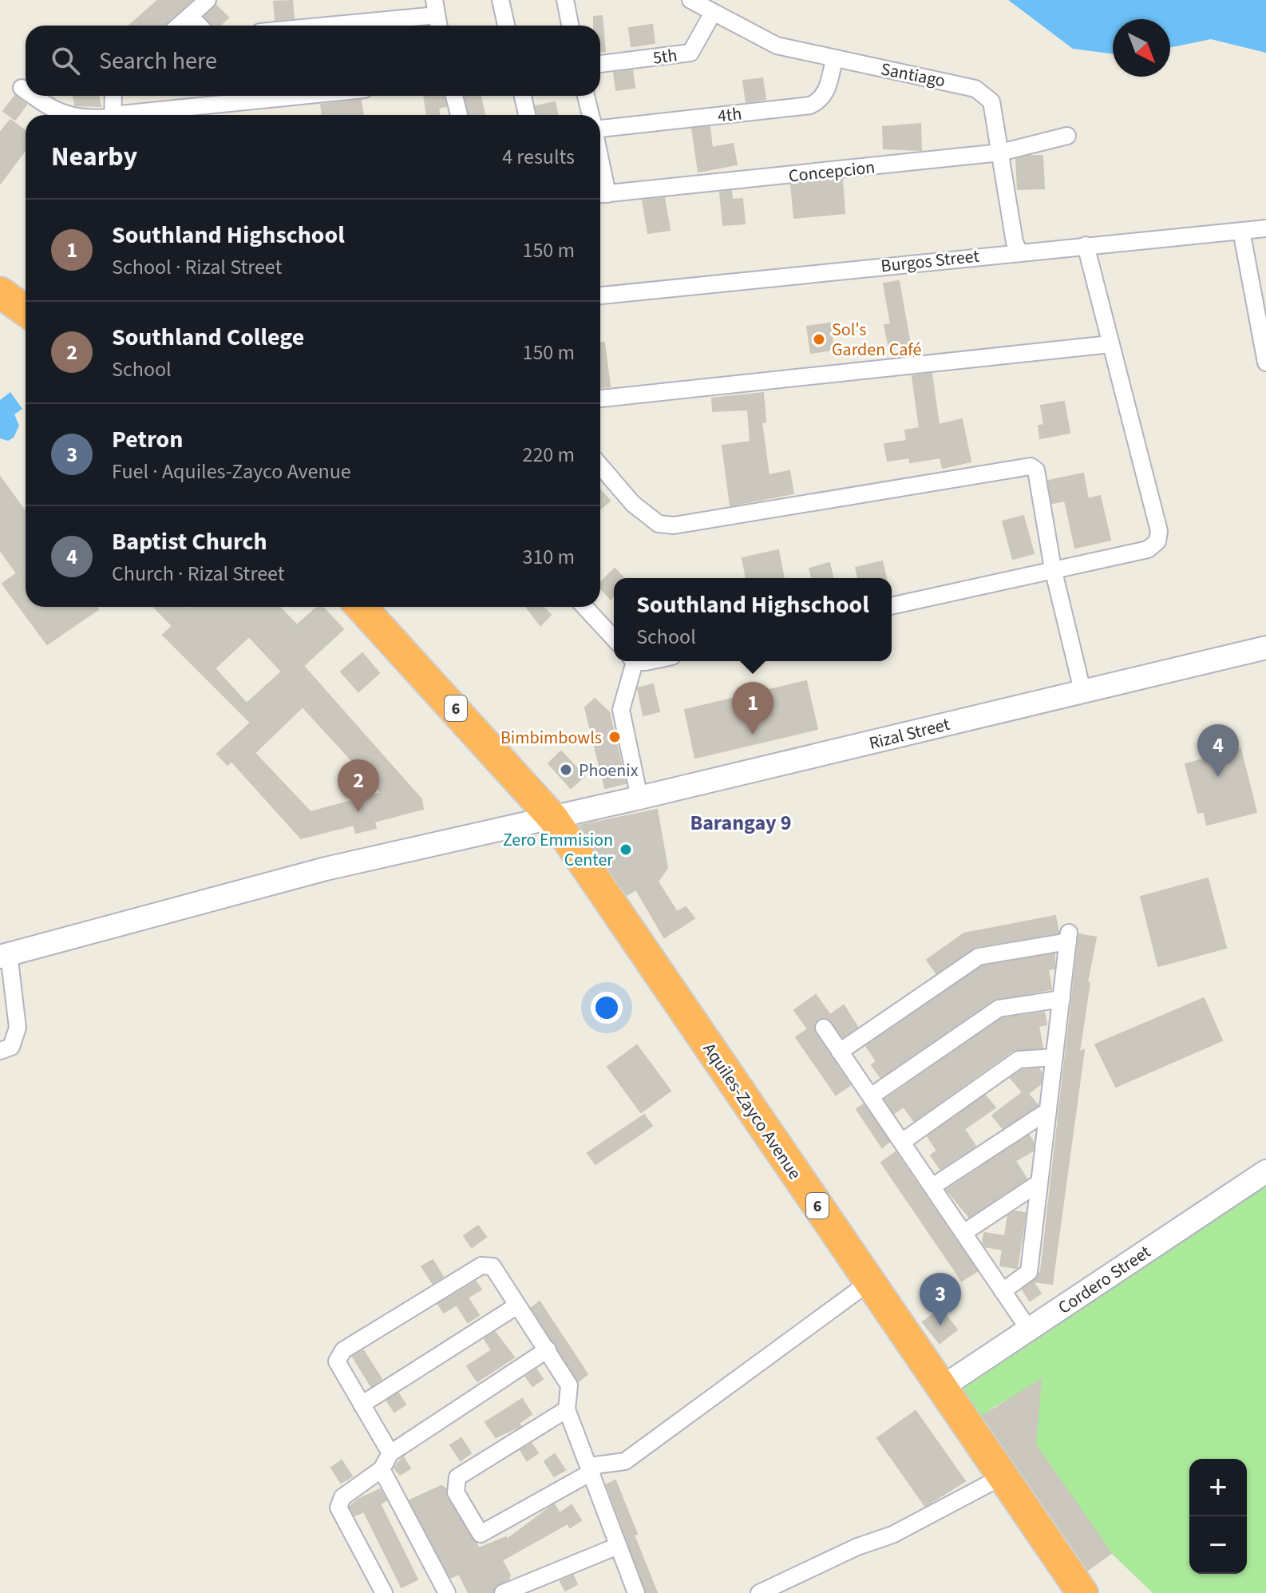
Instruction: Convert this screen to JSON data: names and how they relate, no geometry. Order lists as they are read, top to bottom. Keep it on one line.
{"streets":{"highway":["6","Aquiles-Zayco Avenue"],"street":["5th","Santiago","4th","Concepcion","Burgos Street","Rizal Street","Cordero Street"]},"crossings":[["5th","Santiago"],["Santiago","4th"],["Santiago","Concepcion"],["Santiago","Burgos Street"],["6","Rizal Street"],["6","Aquiles-Zayco Avenue"],["Rizal Street","Aquiles-Zayco Avenue"],["Aquiles-Zayco Avenue","Cordero Street"]],"districts":["Barangay 9"],"places":["Sol's Garden Café","Bimbimbowls","Phoenix","Zero Emmision Center"],"north":"bottom right","page":{"search":"Search here","heading":["Nearby","4 results"],"list":[{"mark":"1","name":"Southland Highschool","note":"School · Rizal Street","value":"150 m"},{"mark":"2","name":"Southland College","note":"School","value":"150 m"},{"mark":"3","name":"Petron","note":"Fuel · Aquiles-Zayco Avenue","value":"220 m"},{"mark":"4","name":"Baptist Church","note":"Church · Rizal Street","value":"310 m"}],"popup":["Southland Highschool","School"],"pins":["1","4","2","3"],"map_buttons":["+","−"]}}
